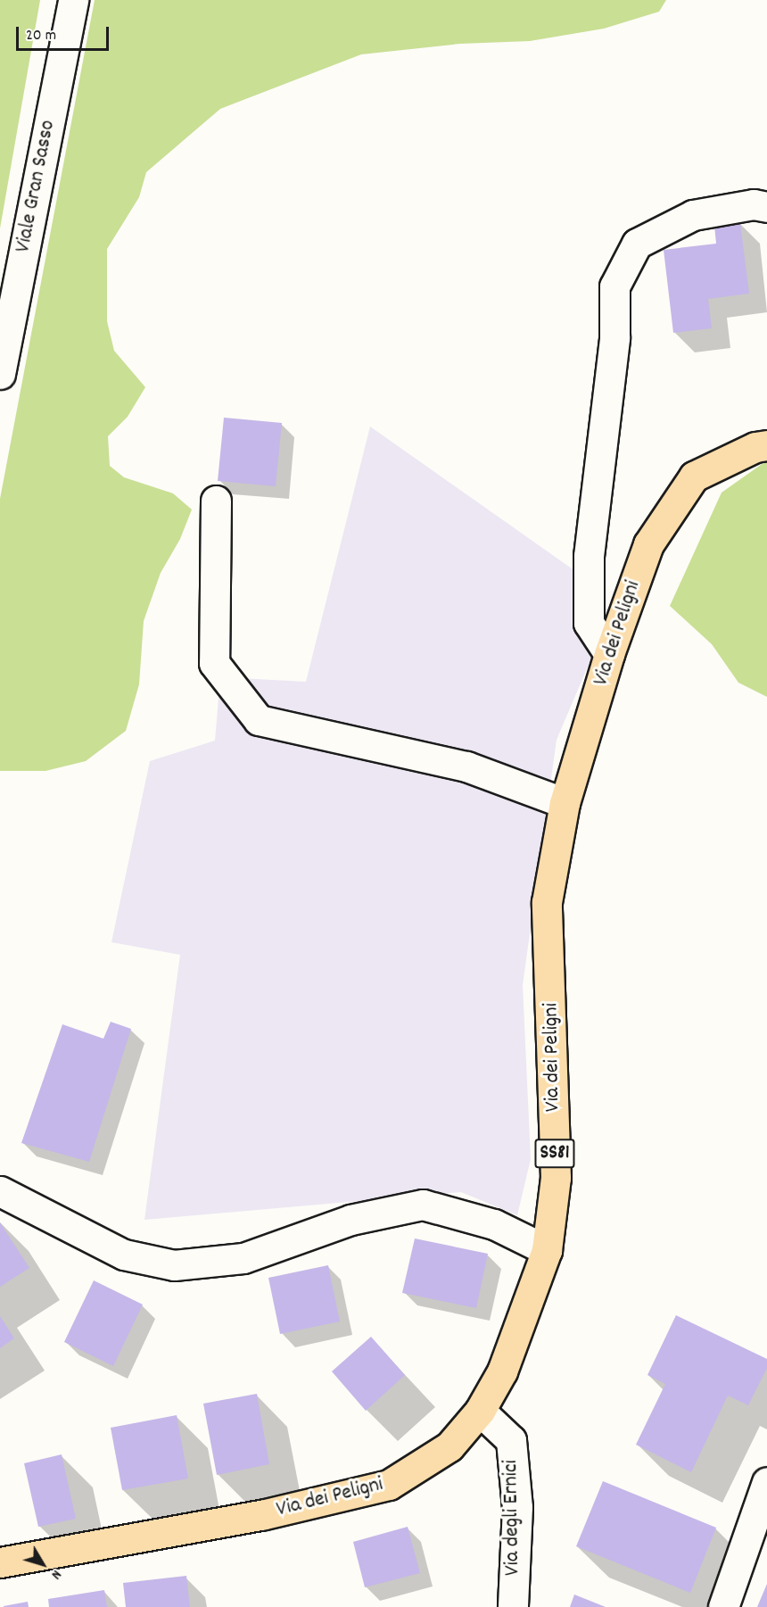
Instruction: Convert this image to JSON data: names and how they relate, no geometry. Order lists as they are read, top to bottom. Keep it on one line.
{"streets":{"main road":["Via dei Peligni","SS81"],"street":["Viale Gran Sasso","Via degli Ernici"]},"crossings":[["Via dei Peligni","Via degli Ernici"]],"scale_bar":"20 m","north":"bottom right"}
